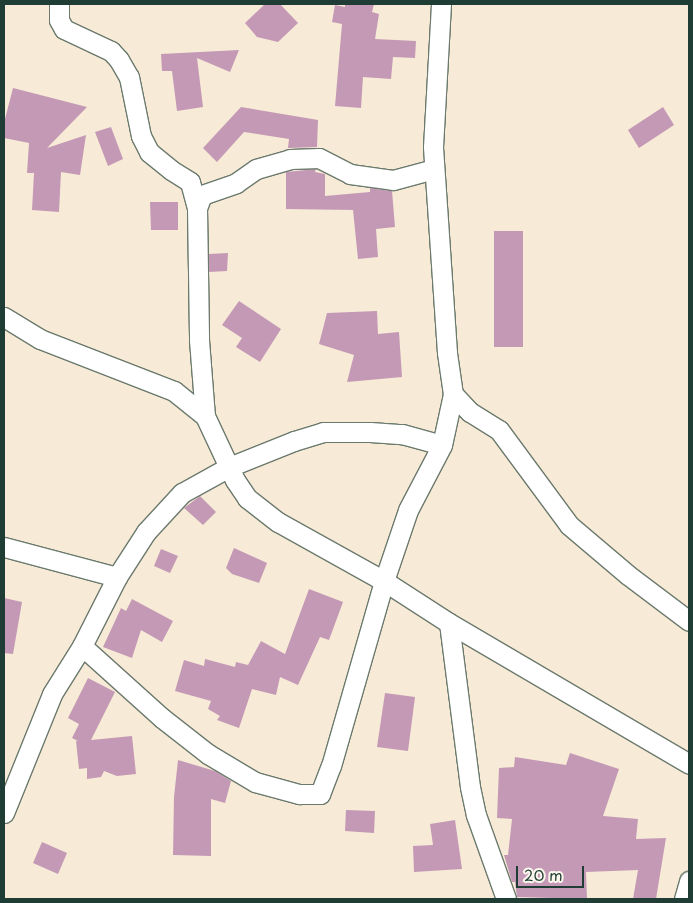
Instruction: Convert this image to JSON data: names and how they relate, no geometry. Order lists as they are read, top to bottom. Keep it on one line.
{"scale_bar":"20 m"}
